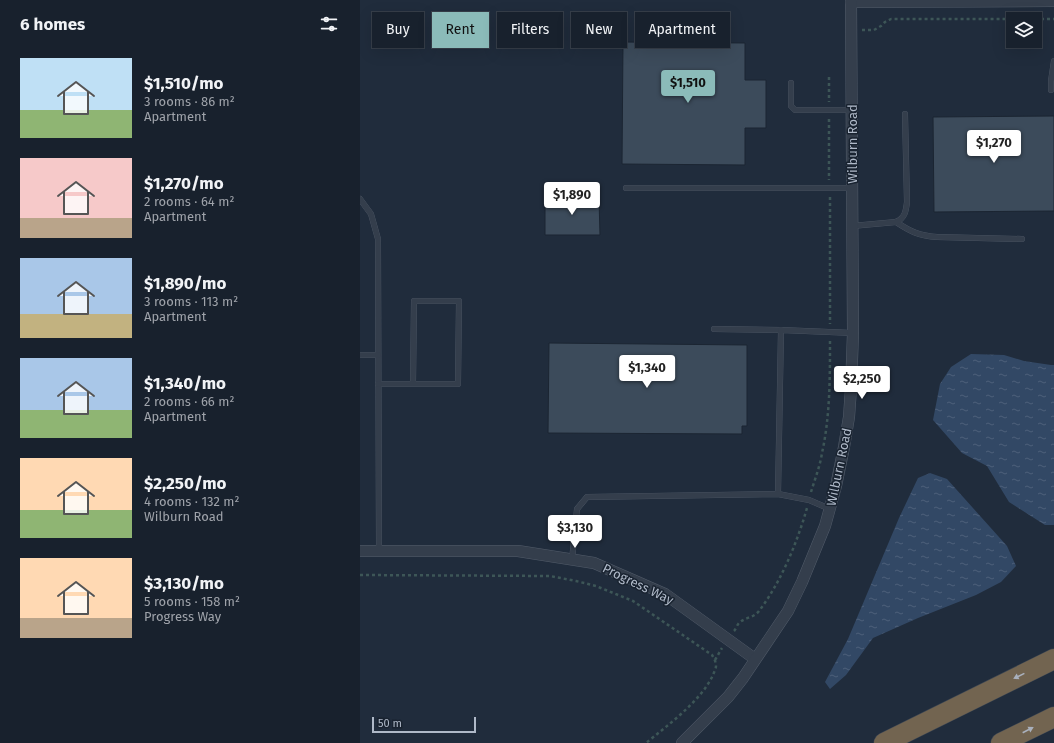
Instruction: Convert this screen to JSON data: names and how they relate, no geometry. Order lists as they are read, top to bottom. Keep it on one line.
{"streets":{"street":["Wilburn Road","Progress Way"]},"crossings":[["Wilburn Road","Progress Way"]],"scale_bar":"50 m","page":{"heading":"6 homes","chip":["Buy","Rent","Filters","New","Apartment"],"list":[{"name":"$1,510/mo","note":"3 rooms · 86 m² · Apartment"},{"name":"$1,270/mo","note":"2 rooms · 64 m² · Apartment"},{"name":"$1,890/mo","note":"3 rooms · 113 m² · Apartment"},{"name":"$1,340/mo","note":"2 rooms · 66 m² · Apartment"},{"name":"$2,250/mo","note":"4 rooms · 132 m² · Wilburn Road"},{"name":"$3,130/mo","note":"5 rooms · 158 m² · Progress Way"}],"price":["$1,510","$1,270","$1,890","$1,340","$2,250","$3,130"],"scale":"50 m"}}
